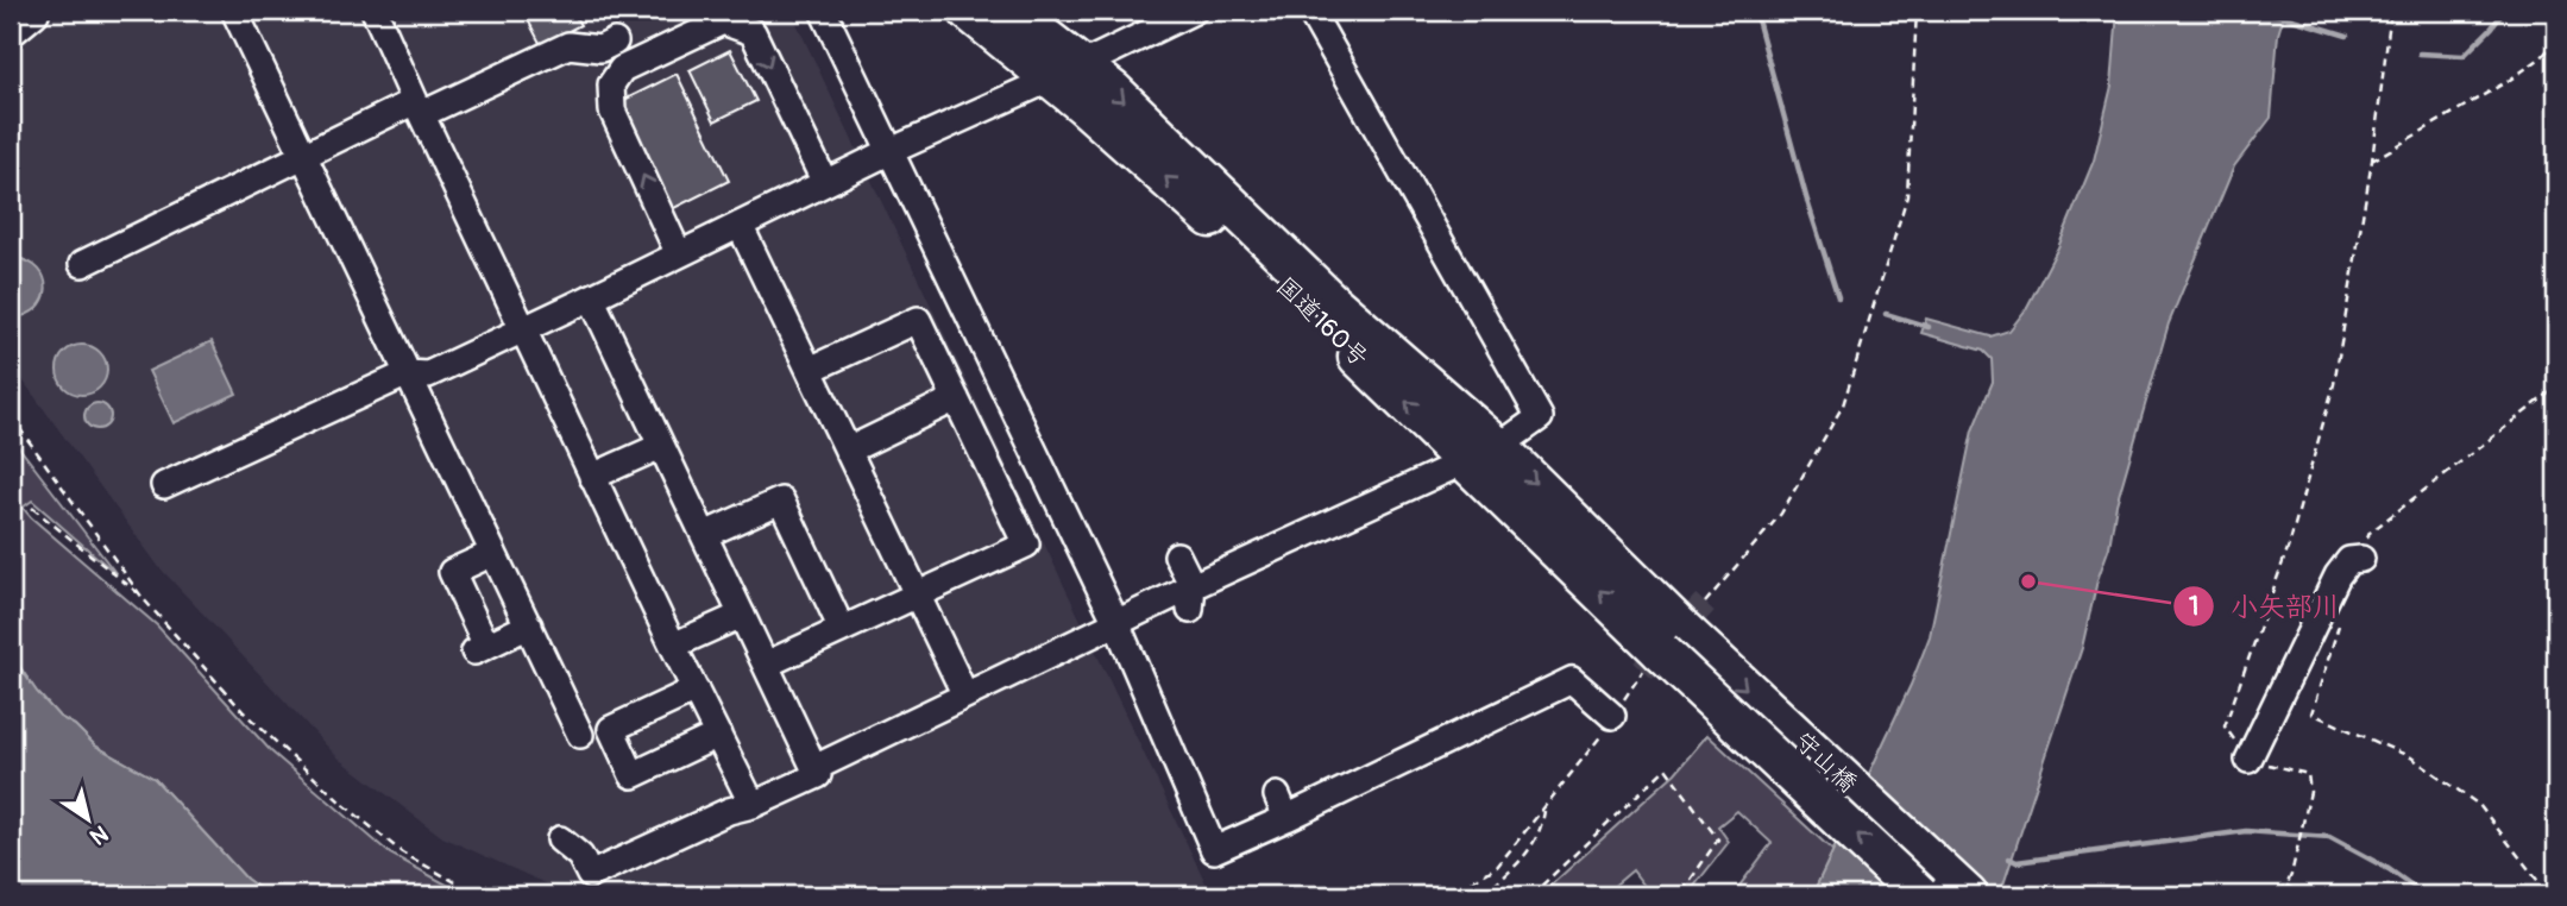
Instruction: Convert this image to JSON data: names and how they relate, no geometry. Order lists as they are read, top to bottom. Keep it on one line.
{"streets":{"highway":["国道160号","守山橋"]},"crossings":[["国道160号","守山橋"]],"places":["小矢部川"],"north":"bottom right"}
